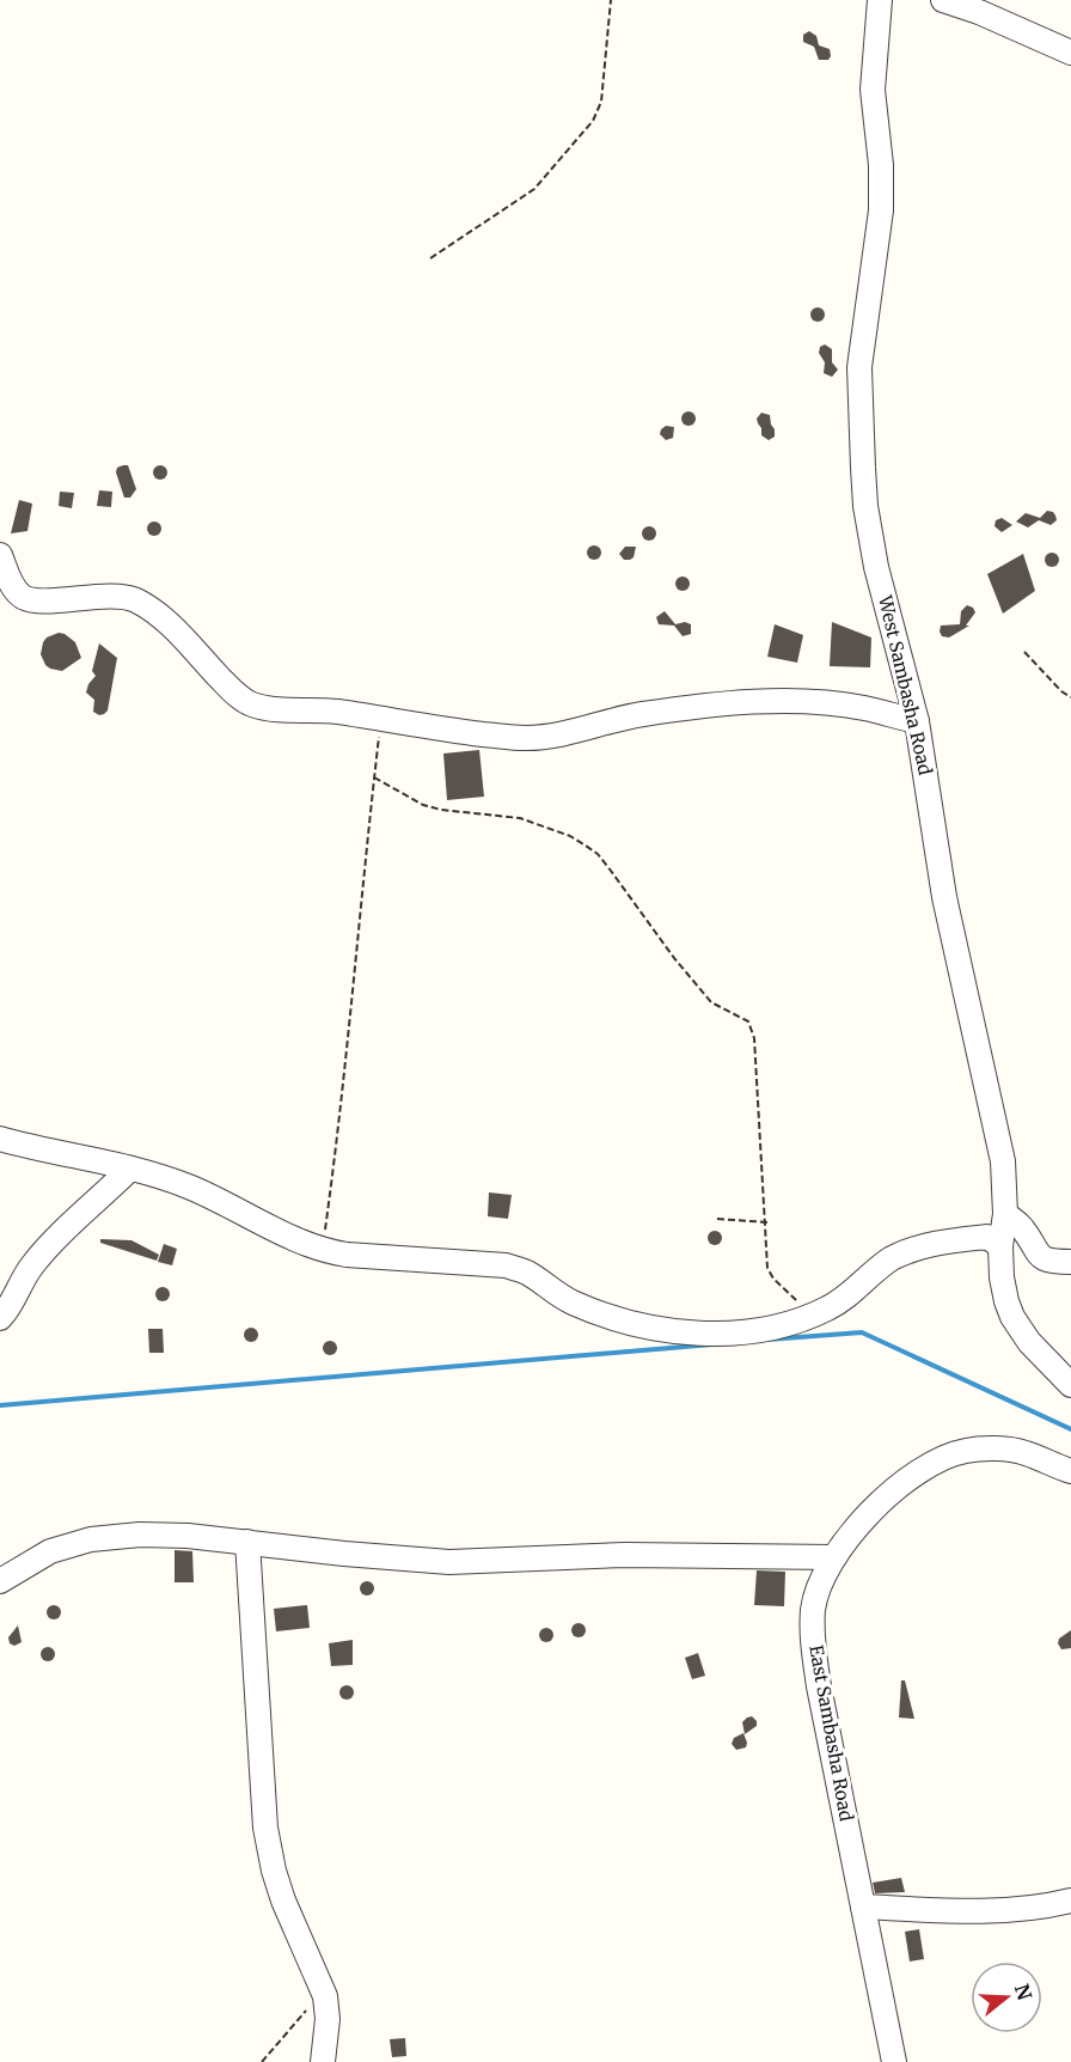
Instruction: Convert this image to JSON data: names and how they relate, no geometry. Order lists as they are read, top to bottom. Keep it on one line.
{"streets":{"street":["West Sambasha Road","East Sambasha Road"]},"north":"right"}
